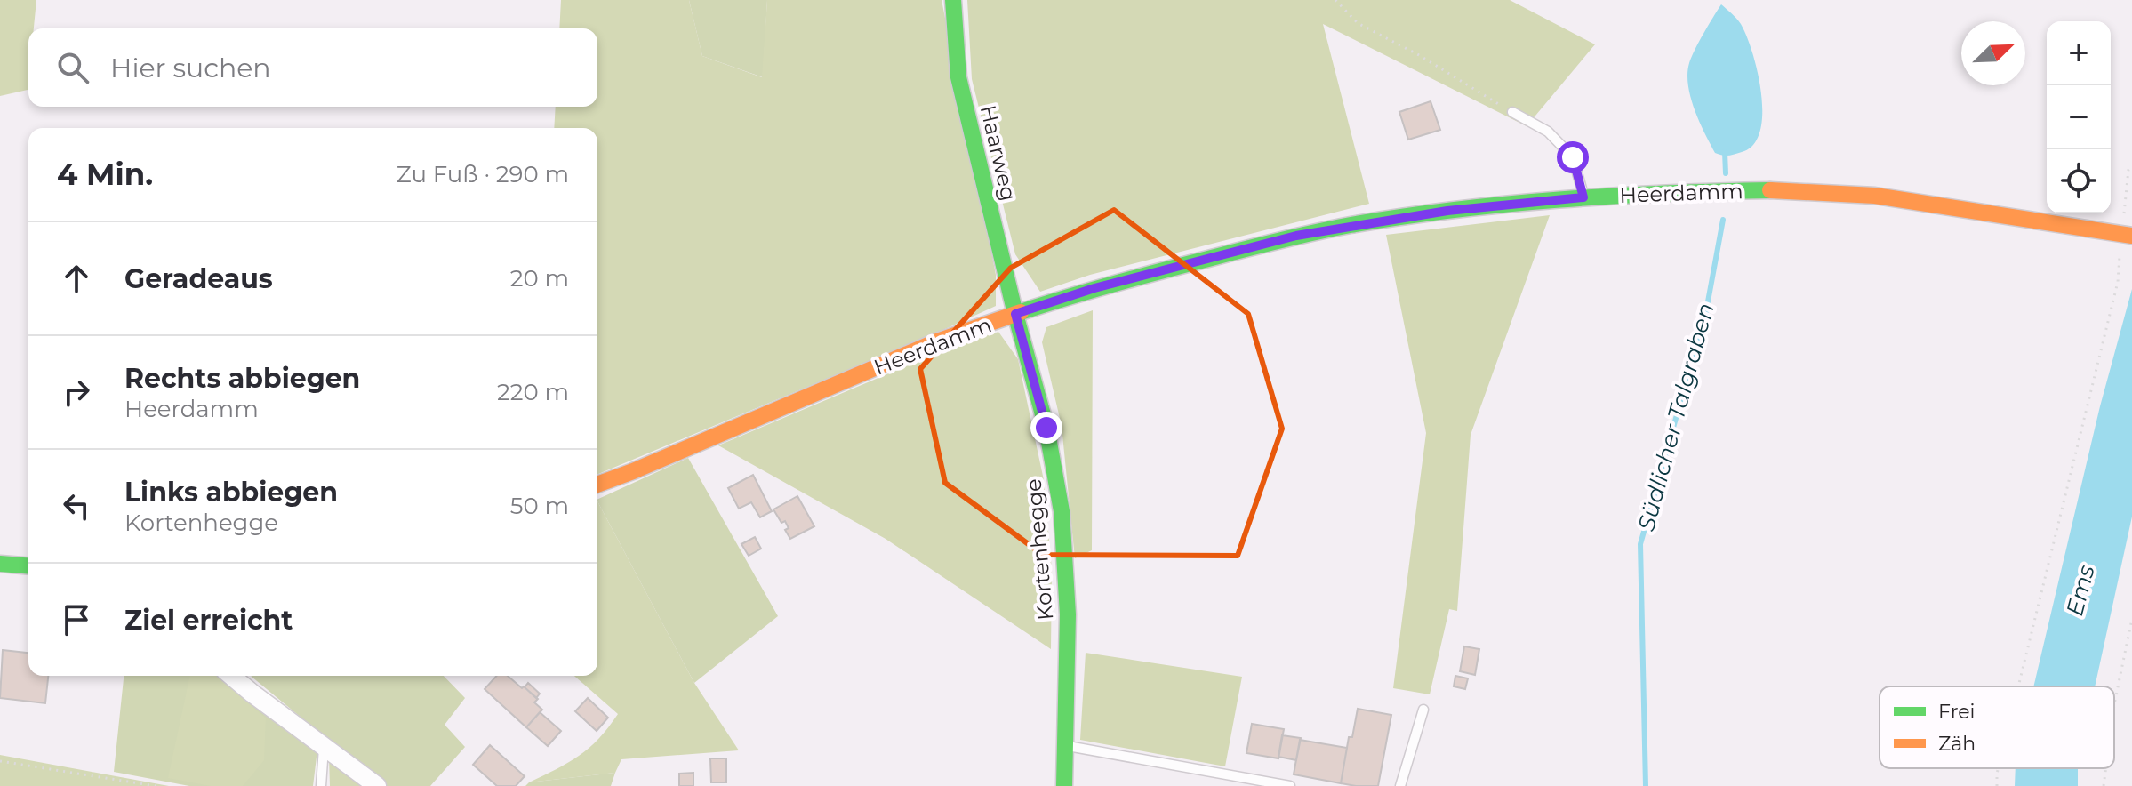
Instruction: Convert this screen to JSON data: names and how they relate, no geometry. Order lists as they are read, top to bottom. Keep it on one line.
{"streets":{"street":["Haarweg","Heerdamm","Kortenhegge"]},"crossings":[["Haarweg","Heerdamm"],["Haarweg","Kortenhegge"],["Heerdamm","Kortenhegge"]],"water":["Südlicher Talgraben","Ems"],"legend":["Frei","Zäh"],"north":"top right","page":{"map_buttons":["+","−"],"search":"Hier suchen","heading":["4 Min.","Zu Fuß · 290 m"],"list":[["Geradeaus","20 m"],["Rechts abbiegen","Heerdamm","220 m"],["Links abbiegen","Kortenhegge","50 m"],"Ziel erreicht"]}}
